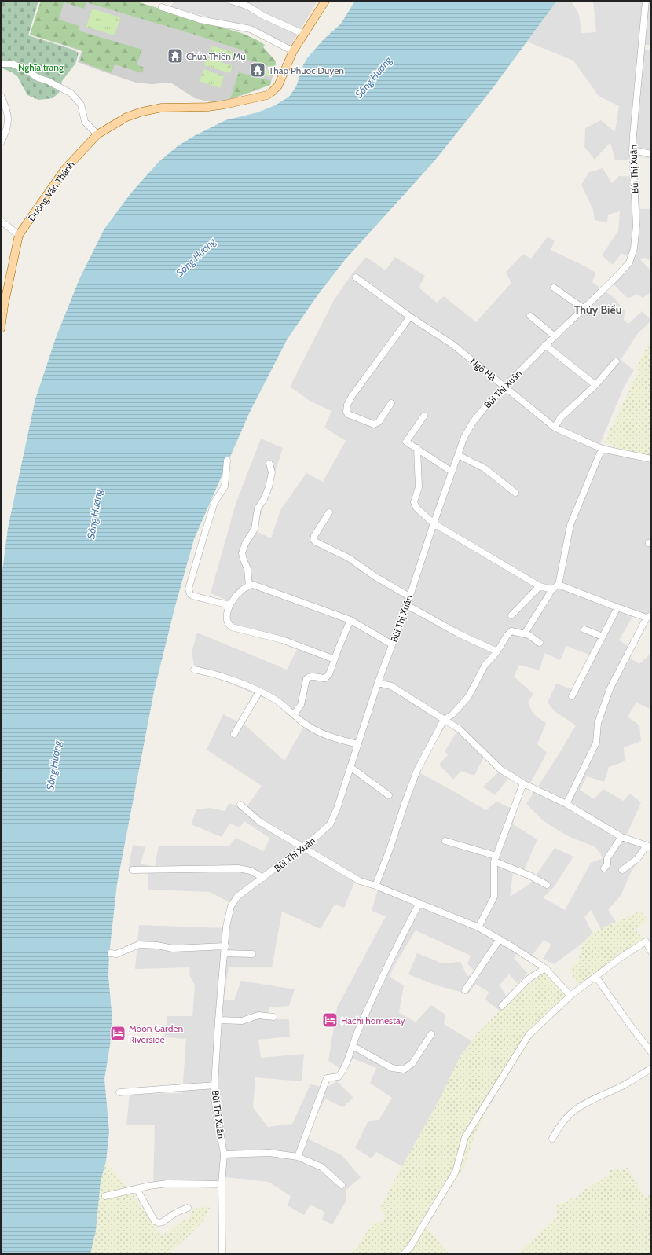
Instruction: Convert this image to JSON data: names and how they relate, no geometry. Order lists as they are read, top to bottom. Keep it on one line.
{"streets":{"main road":["Đường Văn Thánh"],"street":["Bùi Thị Xuân","Ngô Hà"]},"crossings":[["Bùi Thị Xuân","Ngô Hà"]],"districts":["Thủy Biều"],"water":["Sông Hương"],"parks":["Nghĩa trang"],"places":{"temple":["Chùa Thiên Mụ","Thap Phuoc Duyen"],"hotel":["Hachi homestay","Moon Garden Riverside"]}}
